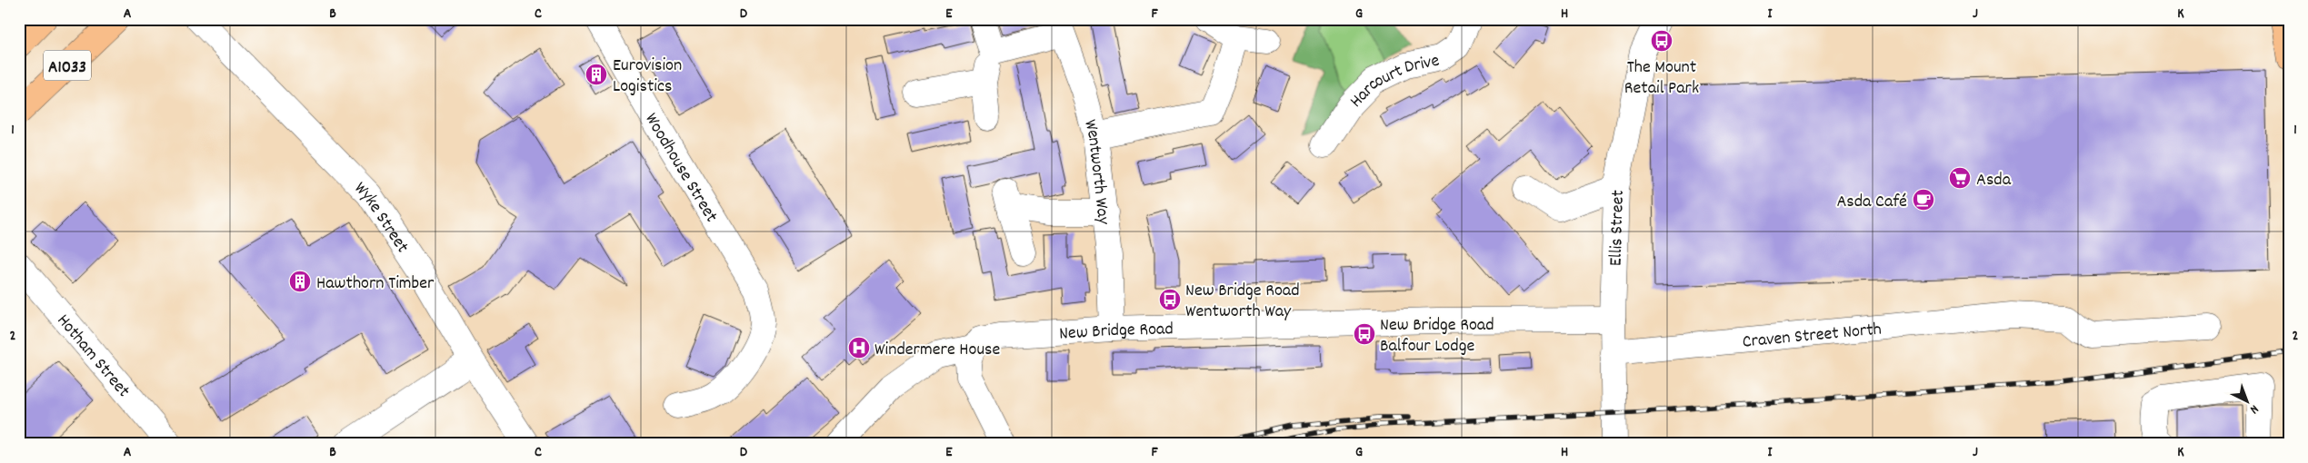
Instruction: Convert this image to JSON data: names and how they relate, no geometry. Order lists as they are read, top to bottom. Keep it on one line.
{"streets":{"highway":["A1033"],"street":["Harcourt Drive","Woodhouse Street","Wentworth Way","Wyke Street","Ellis Street","New Bridge Road","Craven Street North","Hotham Street"]},"crossings":[["Wentworth Way","New Bridge Road"],["Ellis Street","New Bridge Road"],["Ellis Street","Craven Street North"]],"places":{"bus stop":["The Mount Retail Park","New Bridge Road Wentworth Way","New Bridge Road Balfour Lodge"],"building":["Eurovision Logistics","Hawthorn Timber"],"supermarket":["Asda"],"cafe":["Asda Café"],"hospital":["Windermere House"]},"north":"bottom right","grid":{"columns":["A","B","C","D","E","F","G","H","I","J","K"],"rows":["1","2"]}}
